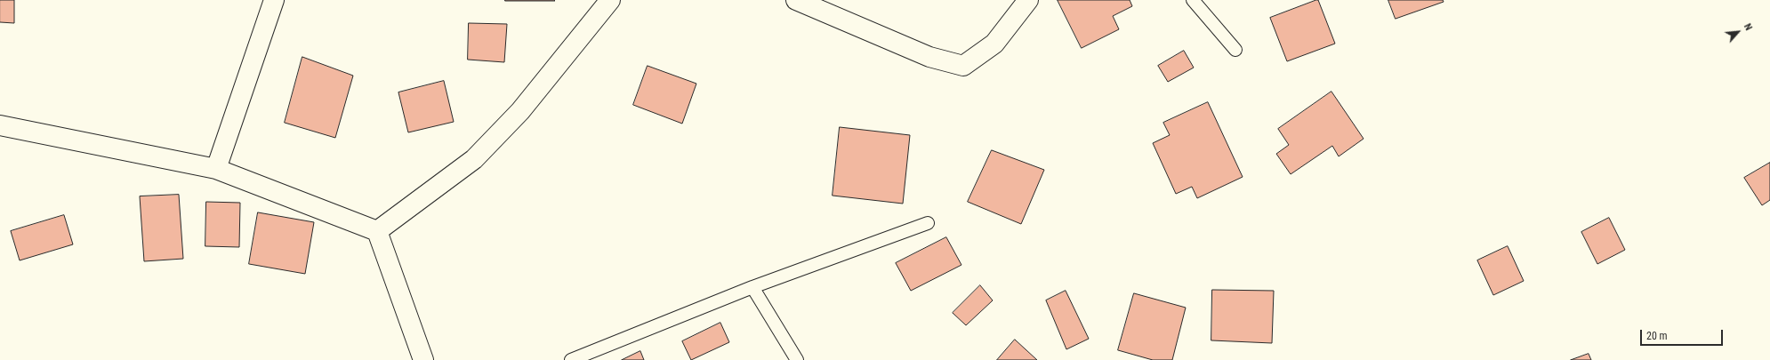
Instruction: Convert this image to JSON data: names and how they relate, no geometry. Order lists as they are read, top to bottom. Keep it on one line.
{"scale_bar":"20 m","north":"top right"}
